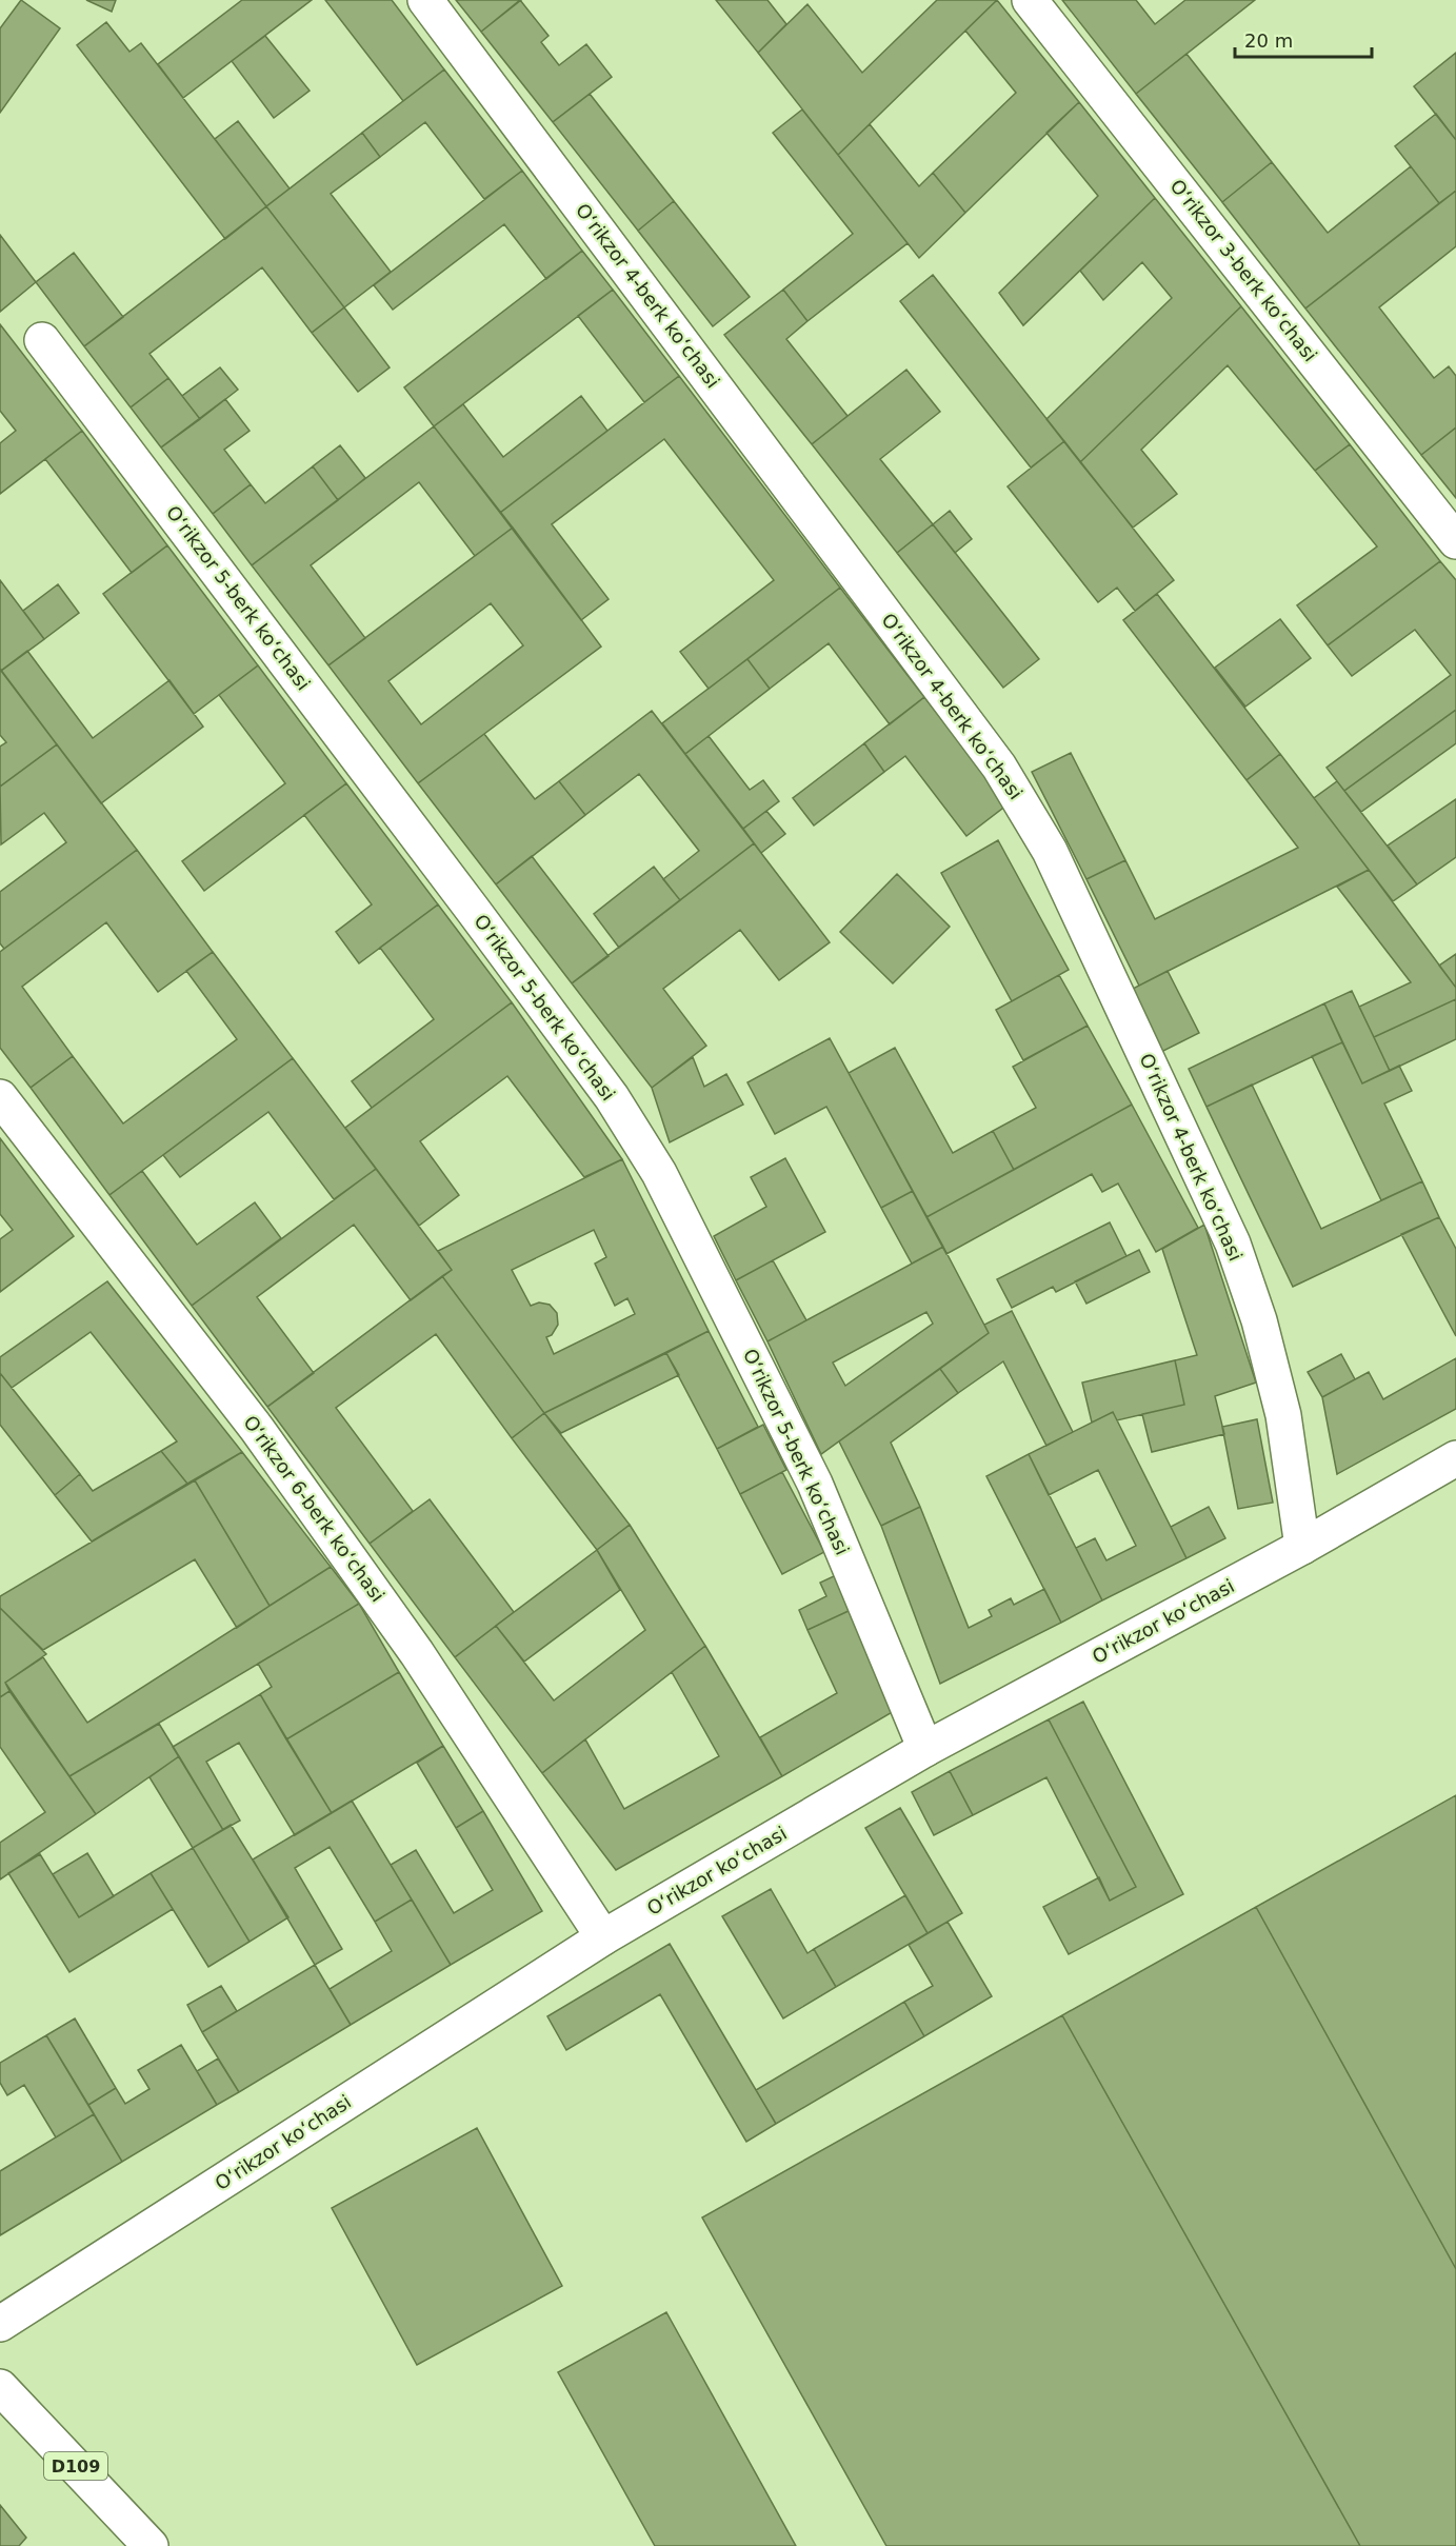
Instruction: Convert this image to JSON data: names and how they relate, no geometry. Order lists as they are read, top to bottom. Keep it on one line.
{"streets":{"street":["Oʻrikzor 3-berk koʻchasi","Oʻrikzor 4-berk koʻchasi","Oʻrikzor 5-berk koʻchasi","Oʻrikzor 6-berk koʻchasi","Oʻrikzor koʻchasi","D109"]},"crossings":[["Oʻrikzor 4-berk koʻchasi","Oʻrikzor koʻchasi"],["Oʻrikzor 5-berk koʻchasi","Oʻrikzor koʻchasi"],["Oʻrikzor 6-berk koʻchasi","Oʻrikzor koʻchasi"]],"scale_bar":"20 m"}
